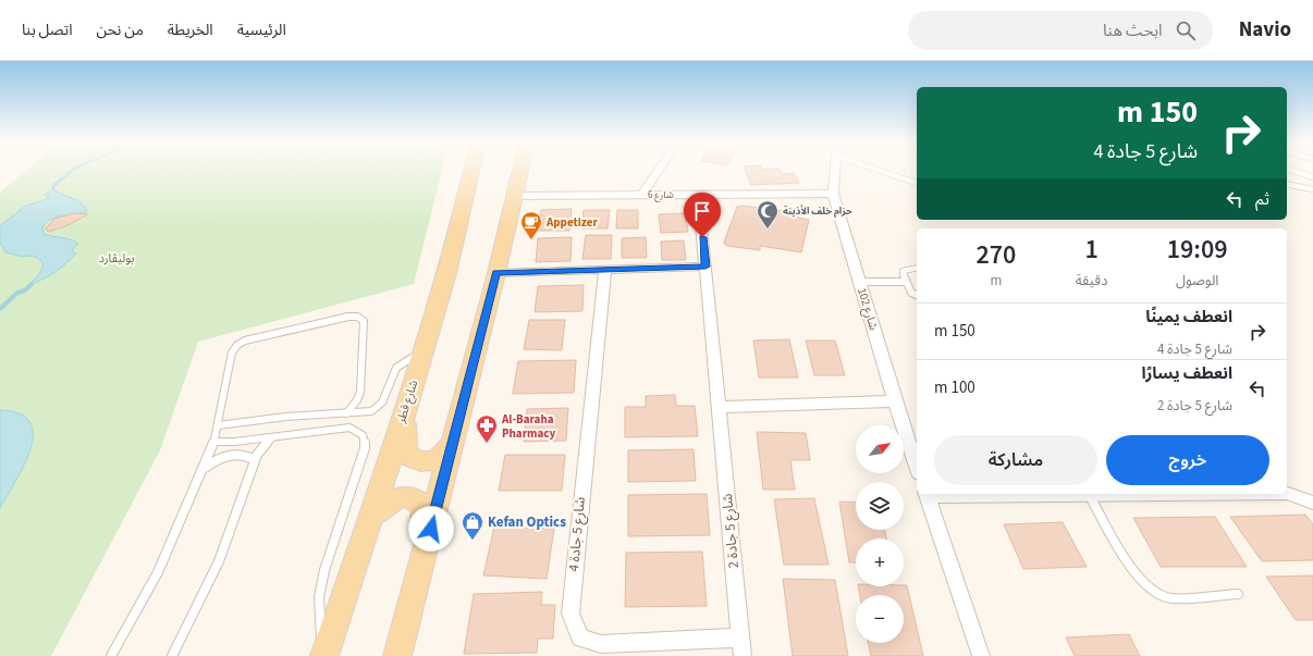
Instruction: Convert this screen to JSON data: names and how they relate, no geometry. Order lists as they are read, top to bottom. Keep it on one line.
{"streets":{"main road":["شارع قطر"],"street":["شارع 6","شارع 102","شارع 5 جادة 2","شارع 5 جادة 4"]},"crossings":[["شارع 6","شارع 102"],["شارع 6","شارع 5 جادة 2"],["شارع 5 جادة 2","شارع 5 جادة 4"]],"parks":["بوليڤارد"],"places":{"mosque":["حزام خلف الأذينة"],"cafe":["Appetizer"],"pharmacy":["Al-Baraha Pharmacy"],"shop":["Kefan Optics"]},"north":"top right","page":{"header":"Navio","search":"ابحث هنا","nav":["الرئيسية","الخريطة","من نحن","اتصل بنا"],"turn":["150 m","شارع 5 جادة 4"],"then":"ثم","eta":["19:09","الوصول","1","دقيقة","270","m"],"list":[{"name":"انعطف يمينًا","note":"شارع 5 جادة 4","value":"150 m"},{"name":"انعطف يسارًا","note":"شارع 5 جادة 2","value":"100 m"}],"map_buttons":["+","−"],"buttons":["خروج","مشاركة"]}}
